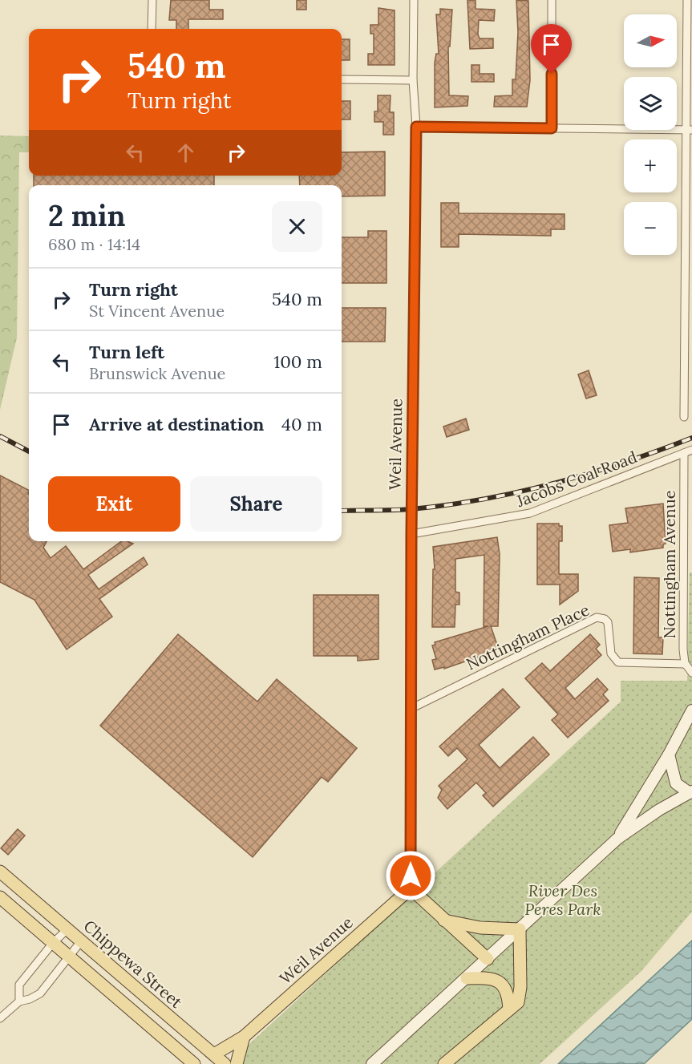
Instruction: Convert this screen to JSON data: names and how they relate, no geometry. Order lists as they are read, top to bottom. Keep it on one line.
{"streets":{"main road":["Weil Avenue","Chippewa Street"],"street":["Jacobs Coal Road","Nottingham Avenue","Nottingham Place"]},"crossings":[["Weil Avenue","Jacobs Coal Road"],["Weil Avenue","Nottingham Place"],["Weil Avenue","Chippewa Street"],["Jacobs Coal Road","Nottingham Avenue"],["Nottingham Avenue","Nottingham Place"]],"parks":["River Des Peres Park"],"north":"right","page":{"map_buttons":["+","−"],"turn":["540 m","Turn right"],"heading":["2 min","680 m · 14:14"],"list":[{"name":"Turn right","note":"St Vincent Avenue","value":"540 m"},{"name":"Turn left","note":"Brunswick Avenue","value":"100 m"},{"name":"Arrive at destination","value":"40 m"}],"buttons":["Exit","Share"]}}
